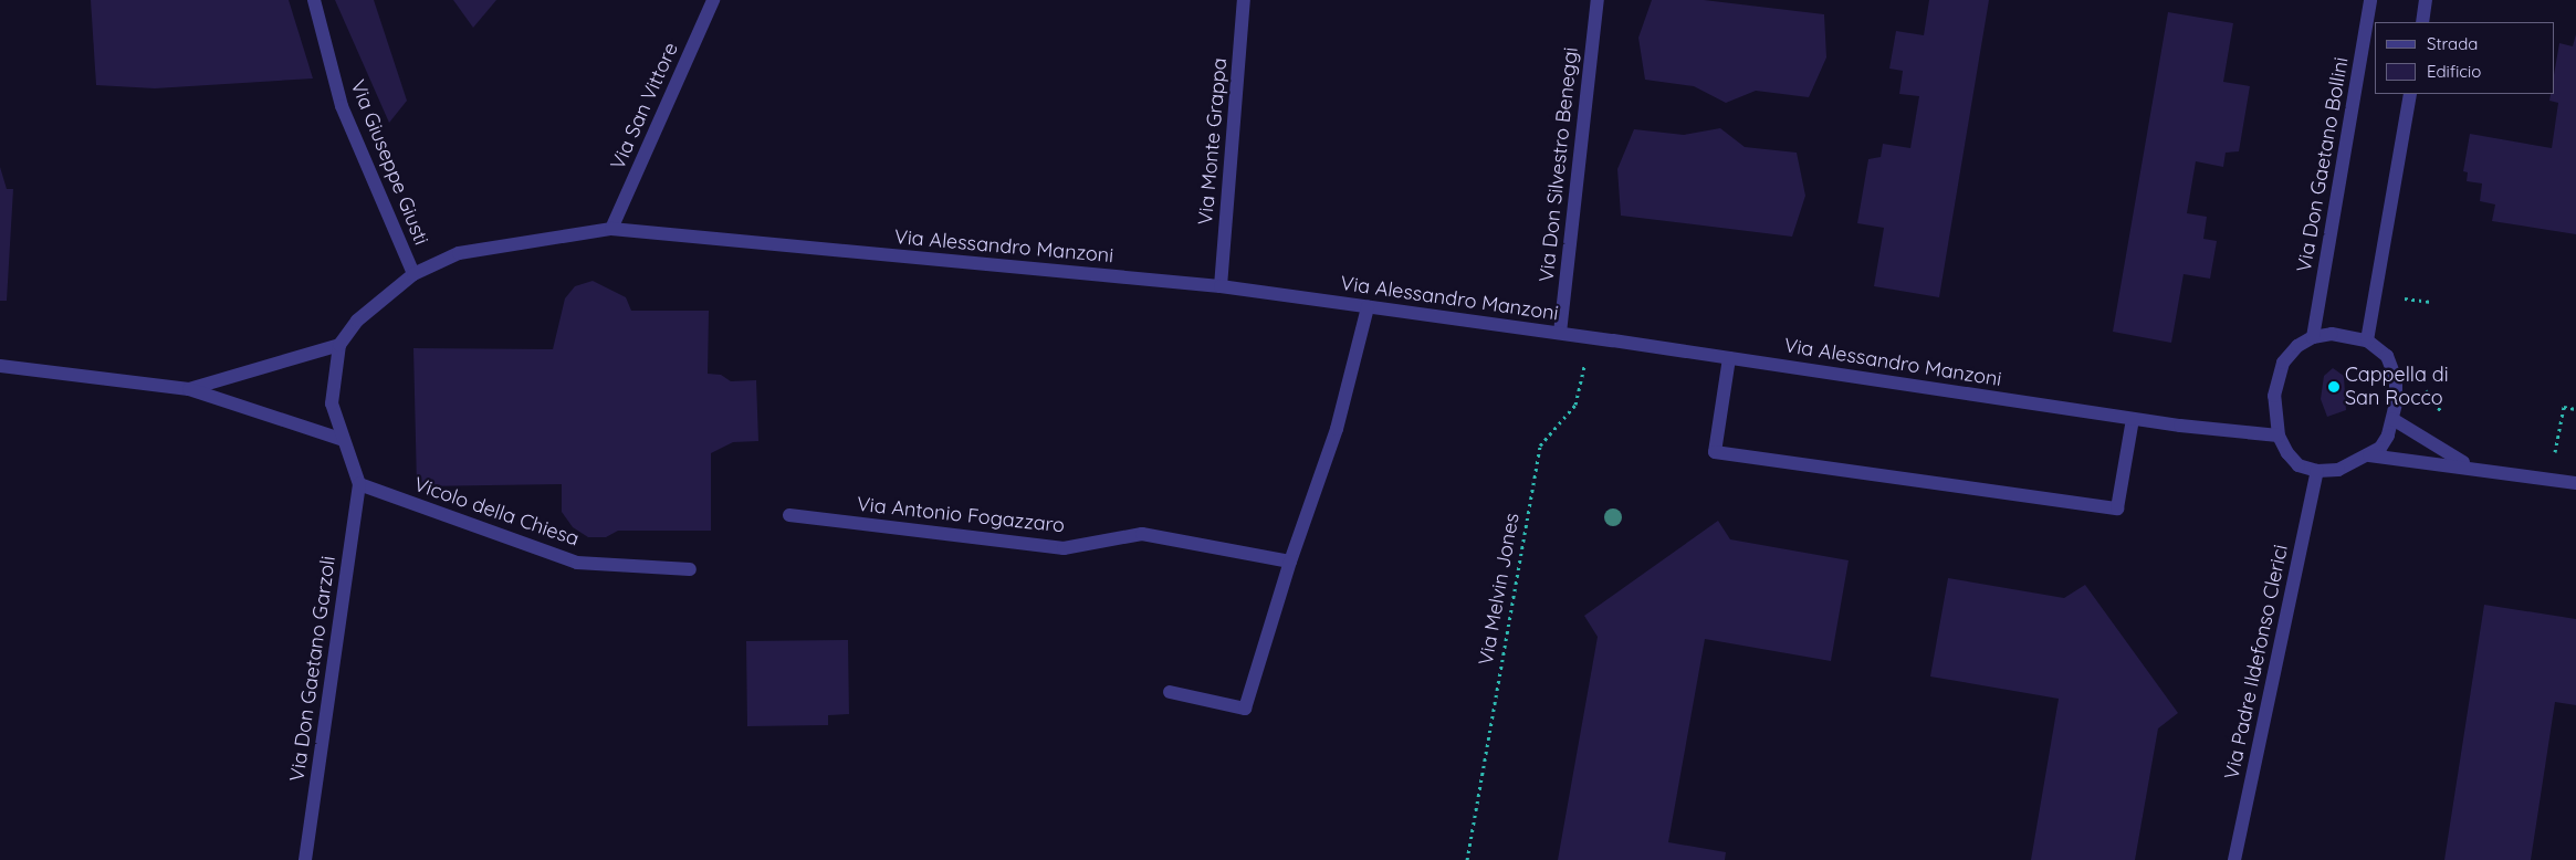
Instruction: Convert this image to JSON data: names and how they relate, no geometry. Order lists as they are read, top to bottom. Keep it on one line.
{"streets":{"street":["Via San Vittore","Via Monte Grappa","Via Giuseppe Giusti","Via Don Silvestro Beneggi","Via Don Gaetano Bollini","Via Alessandro Manzoni","Vicolo della Chiesa","Via Antonio Fogazzaro","Via Padre Ildefonso Clerici","Via Don Gaetano Garzoli"],"path":["Via Melvin Jones"]},"crossings":[["Via San Vittore","Via Alessandro Manzoni"],["Via Monte Grappa","Via Alessandro Manzoni"],["Via Giuseppe Giusti","Via Alessandro Manzoni"],["Via Don Silvestro Beneggi","Via Alessandro Manzoni"],["Via Don Gaetano Bollini","Via Alessandro Manzoni"],["Via Don Gaetano Bollini","Via Padre Ildefonso Clerici"],["Via Alessandro Manzoni","Via Melvin Jones"],["Via Alessandro Manzoni","Via Padre Ildefonso Clerici"],["Vicolo della Chiesa","Via Don Gaetano Garzoli"]],"places":["Cappella di San Rocco"],"legend":["Strada","Edificio"]}
